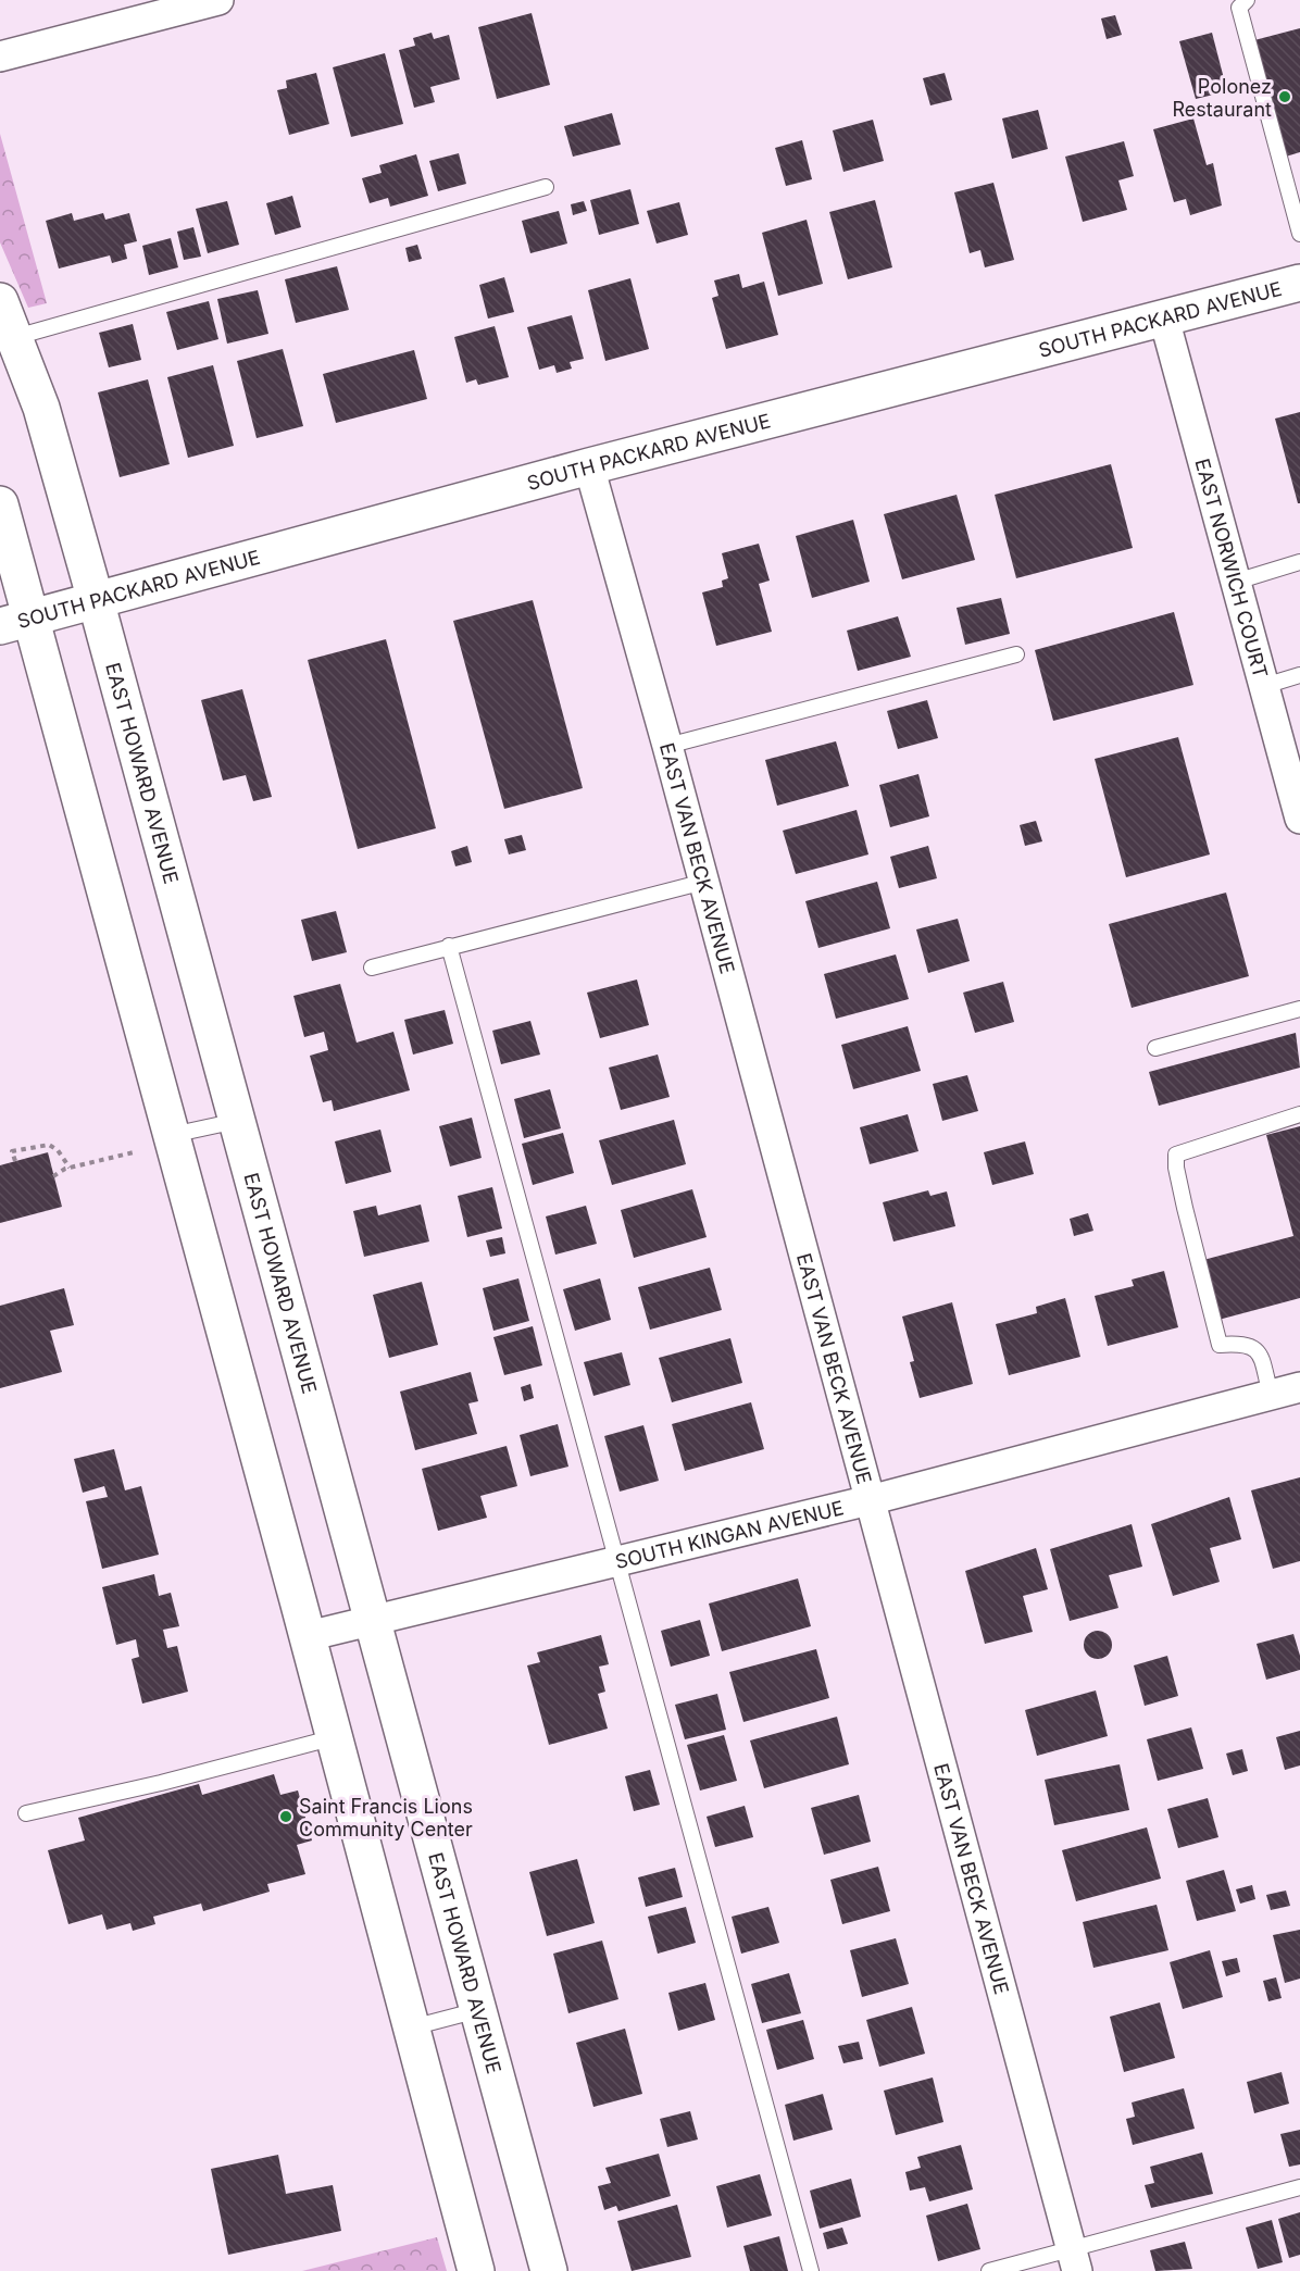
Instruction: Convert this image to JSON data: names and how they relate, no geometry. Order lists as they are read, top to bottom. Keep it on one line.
{"streets":{"main road":["SOUTH PACKARD AVENUE","EAST HOWARD AVENUE"],"street":["EAST NORWICH COURT","EAST VAN BECK AVENUE","SOUTH KINGAN AVENUE"]},"crossings":[["SOUTH PACKARD AVENUE","EAST NORWICH COURT"],["SOUTH PACKARD AVENUE","EAST HOWARD AVENUE"],["SOUTH PACKARD AVENUE","EAST VAN BECK AVENUE"],["EAST HOWARD AVENUE","SOUTH KINGAN AVENUE"],["EAST VAN BECK AVENUE","SOUTH KINGAN AVENUE"]],"places":["Polonez Restaurant","Saint Francis Lions Community Center"]}
